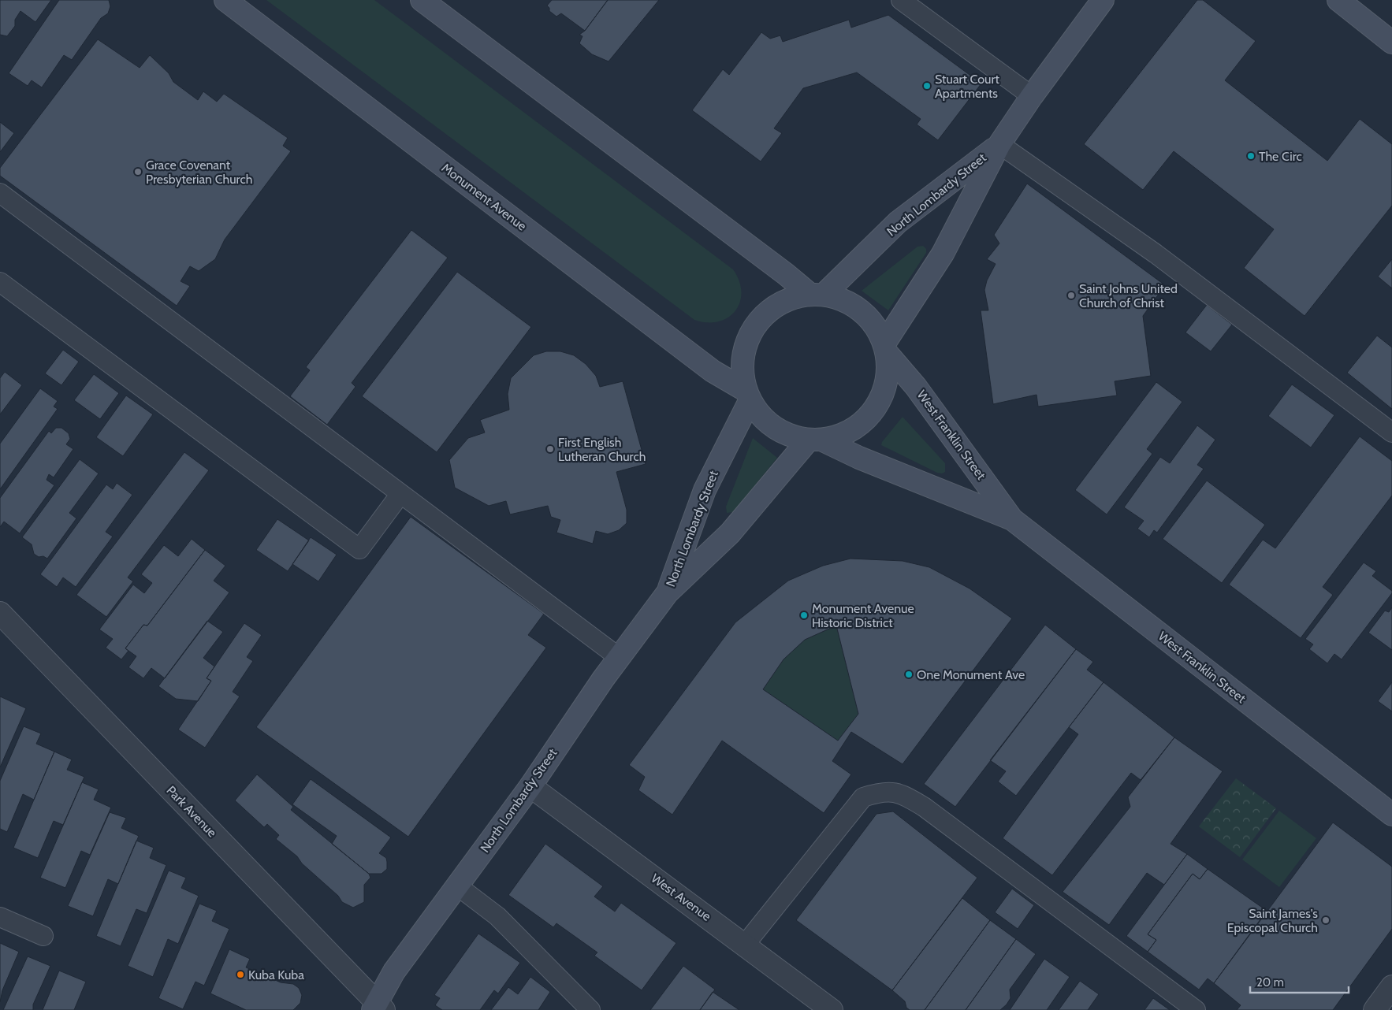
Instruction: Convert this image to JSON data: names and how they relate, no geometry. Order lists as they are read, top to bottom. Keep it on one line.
{"streets":{"street":["North Lombardy Street","Monument Avenue","West Franklin Street","Park Avenue","West Avenue"]},"crossings":[["North Lombardy Street","Monument Avenue"],["North Lombardy Street","West Franklin Street"],["North Lombardy Street","Park Avenue"],["North Lombardy Street","West Avenue"]],"places":["Stuart Court Apartments","The Circ","Grace Covenant Presbyterian Church","Saint Johns United Church of Christ","First English Lutheran Church","Monument Avenue Historic District","One Monument Ave","Saint James's Episcopal Church","Kuba Kuba"],"scale_bar":"20 m"}
